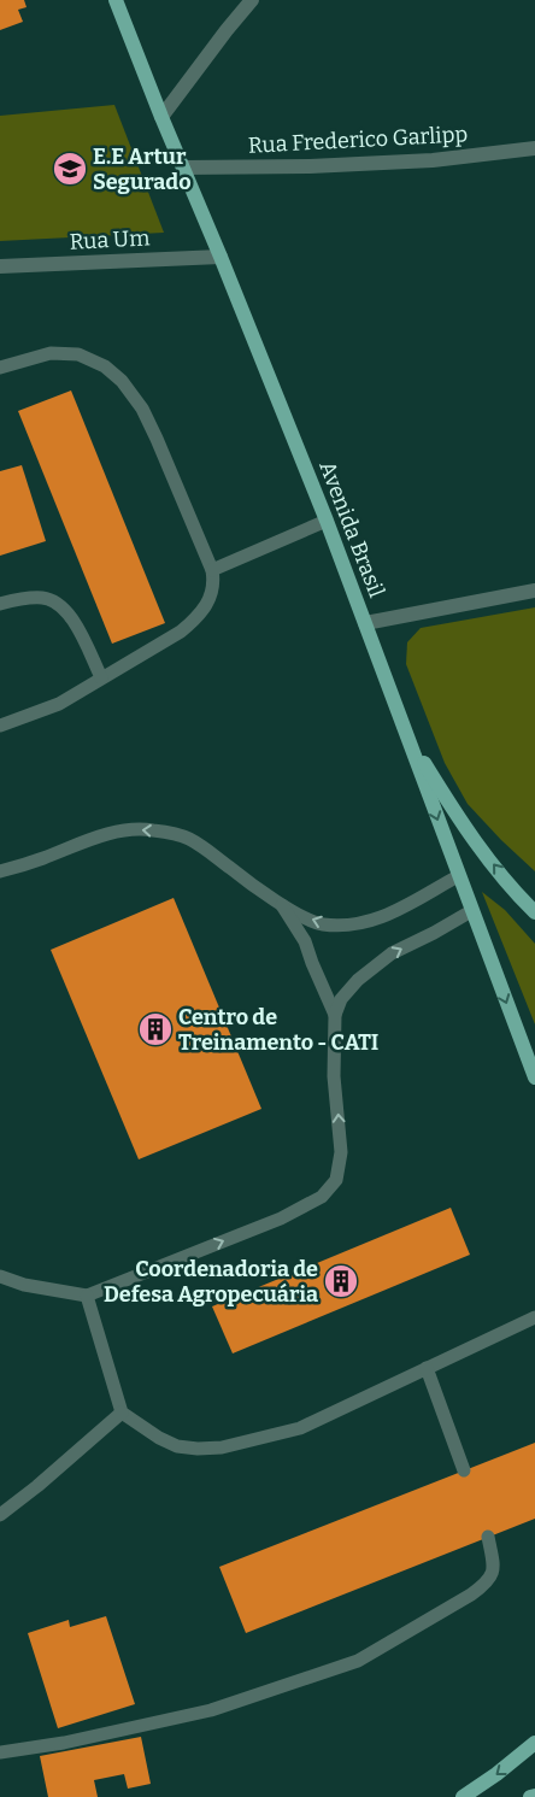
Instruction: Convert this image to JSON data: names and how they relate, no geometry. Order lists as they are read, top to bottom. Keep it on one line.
{"streets":{"main road":["Avenida Brasil"],"street":["Rua Frederico Garlipp","Rua Um"]},"crossings":[["Rua Frederico Garlipp","Avenida Brasil"],["Rua Um","Avenida Brasil"]],"places":{"school or university":["E.E Artur Segurado"],"building":["Centro de Treinamento - CATI","Coordenadoria de Defesa Agropecuária"]}}
